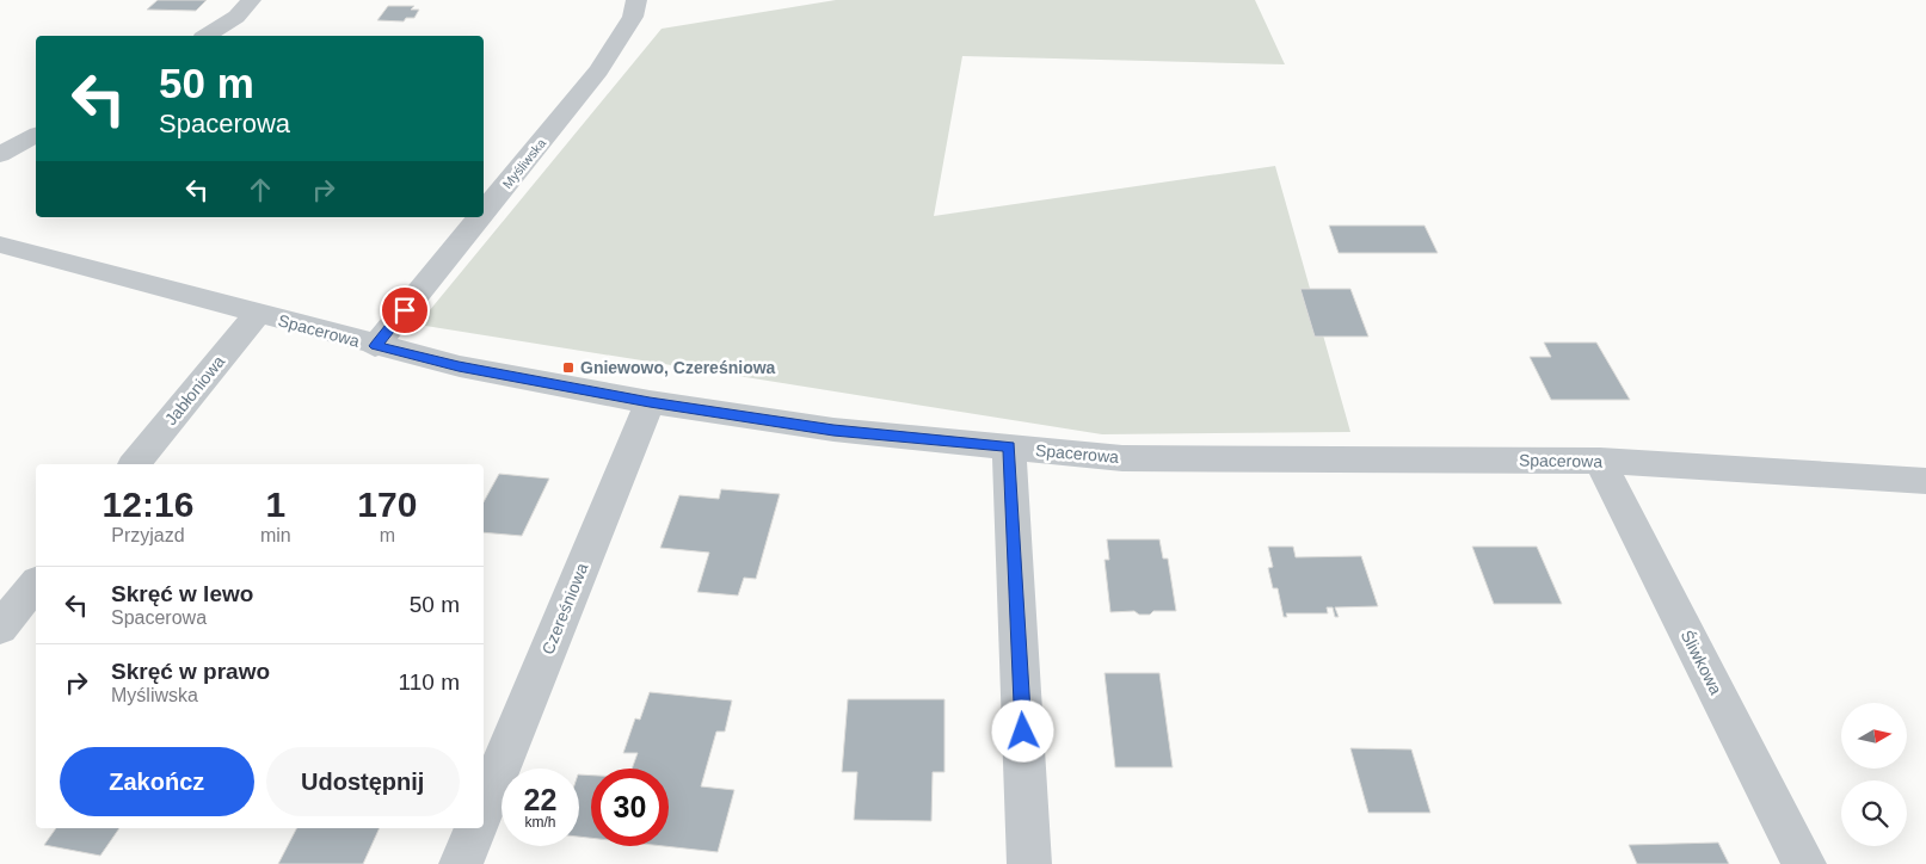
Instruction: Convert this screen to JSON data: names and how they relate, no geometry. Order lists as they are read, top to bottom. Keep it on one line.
{"streets":{"street":["Myśliwska","Spacerowa","Jabłoniowa","Czereśniowa","Śliwkowa"]},"crossings":[["Myśliwska","Spacerowa"],["Spacerowa","Jabłoniowa"],["Spacerowa","Czereśniowa"],["Spacerowa","Śliwkowa"]],"places":{"transit":["Gniewowo, Czereśniowa"]},"north":"right","page":{"turn":["50 m","Spacerowa"],"eta":["12:16","Przyjazd","1","min","170","m"],"list":[{"name":"Skręć w lewo","note":"Spacerowa","value":"50 m"},{"name":"Skręć w prawo","note":"Myśliwska","value":"110 m"}],"buttons":["Zakończ","Udostępnij"],"speed":"22 km/h","limit":"30"}}
